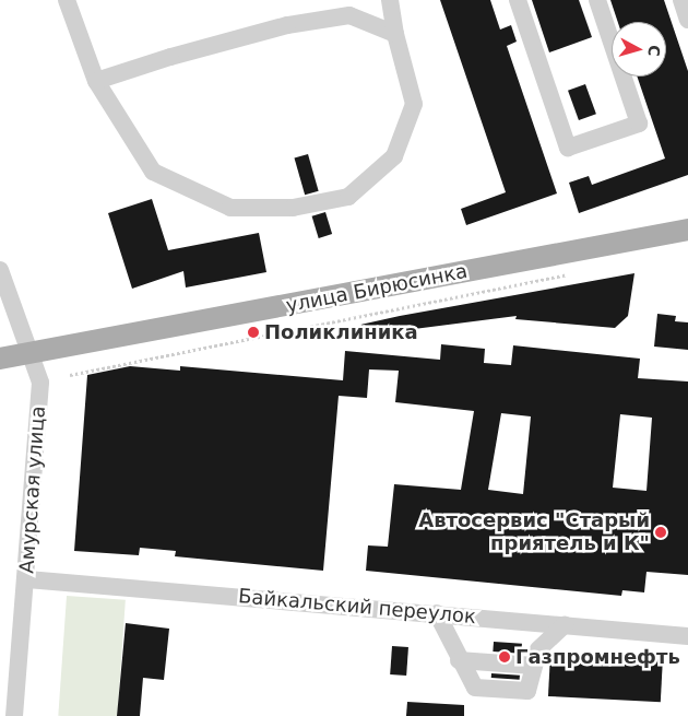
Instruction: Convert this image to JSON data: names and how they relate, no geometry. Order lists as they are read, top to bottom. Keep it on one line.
{"streets":{"main road":["улица Бирюсинка"],"street":["Амурская улица","Байкальский переулок"]},"crossings":[["улица Бирюсинка","Амурская улица"],["Амурская улица","Байкальский переулок"]],"places":["Поликлиника","Автосервис \"Старый приятель и К\"","Газпромнефть"],"north":"right"}
